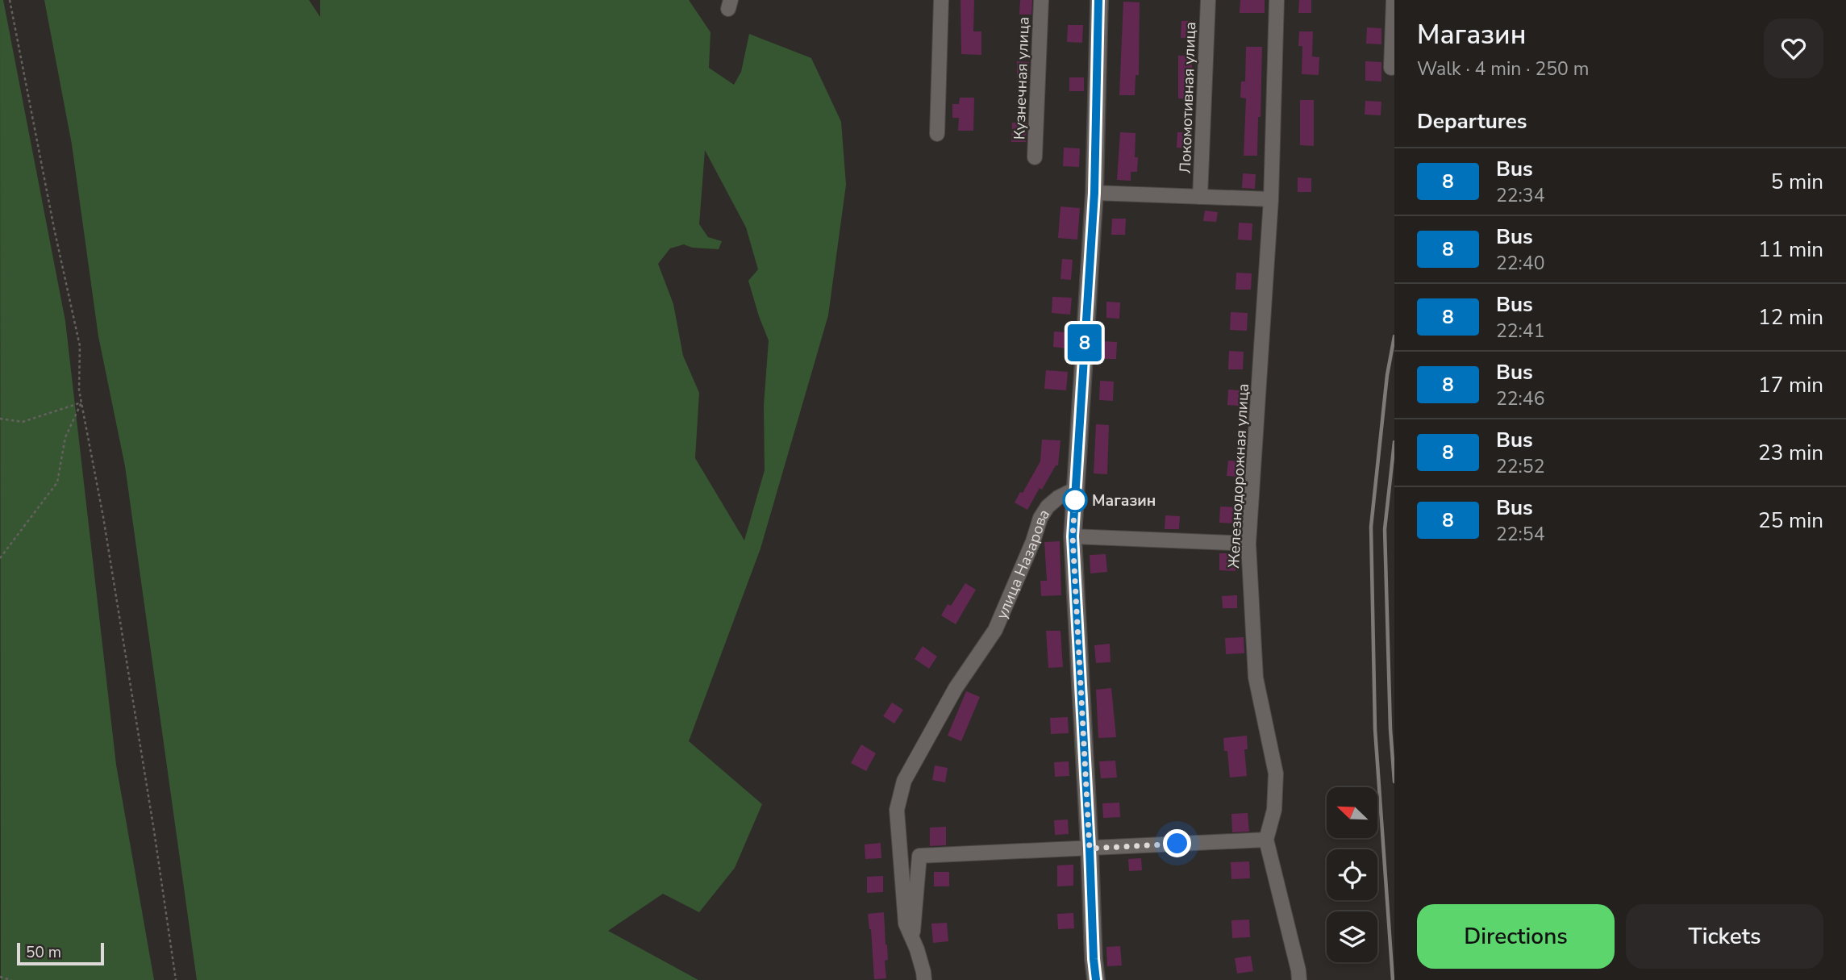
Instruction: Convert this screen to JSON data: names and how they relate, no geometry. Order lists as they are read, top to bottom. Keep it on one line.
{"streets":{"street":["Кузнечная улица","Локомотивная улица","Железнодорожная улица","улица Назарова"]},"places":["Магазин"],"lines":["bus line 8"],"scale_bar":"50 m","north":"top left","page":{"on_map":"8","heading":[["Магазин","Walk · 4 min · 250 m"],"Departures"],"list":[{"mark":"8","name":"Bus","note":"22:34","value":"5 min"},{"mark":"8","name":"Bus","note":"22:40","value":"11 min"},{"mark":"8","name":"Bus","note":"22:41","value":"12 min"},{"mark":"8","name":"Bus","note":"22:46","value":"17 min"},{"mark":"8","name":"Bus","note":"22:52","value":"23 min"},{"mark":"8","name":"Bus","note":"22:54","value":"25 min"}],"buttons":["Directions","Tickets"],"scale":"50 m"}}
